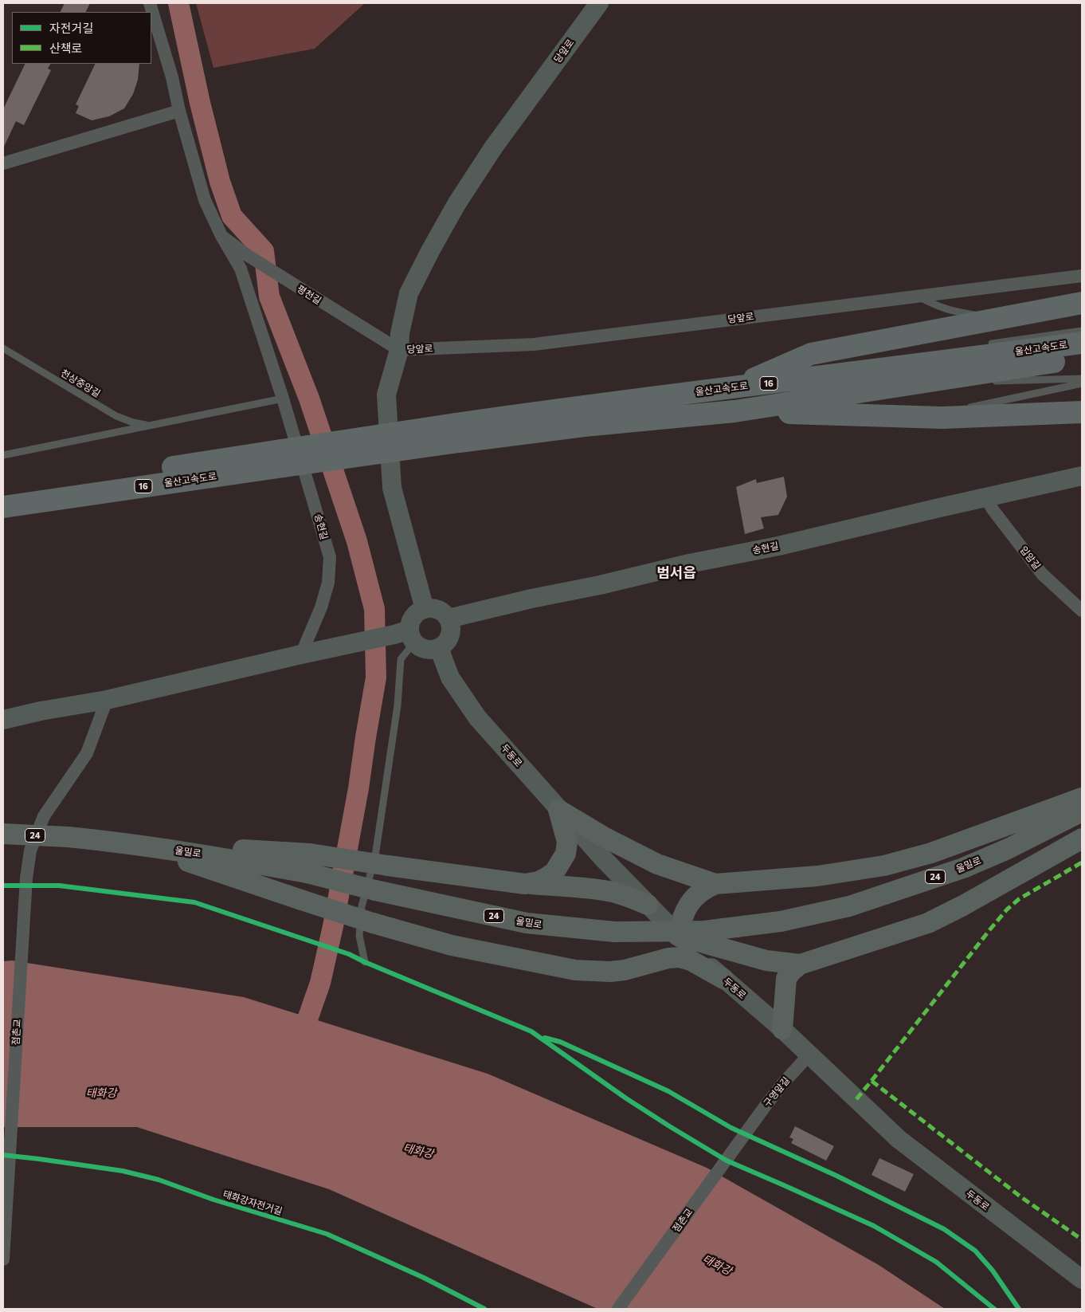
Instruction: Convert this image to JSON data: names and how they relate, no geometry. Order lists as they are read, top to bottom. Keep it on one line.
{"streets":{"highway":["울산고속도로","16"],"main road":["24","울밀로"],"street":["당앞로","평천길","송현길","입암길","두동로","점촌교","구영앞길"],"lane":["천상중앙길"],"cycle path":["태화강자전거길"]},"crossings":[["당앞로","평천길"],["당앞로","송현길"],["당앞로","두동로"],["평천길","송현길"],["울산고속도로","16"],["송현길","입암길"],["송현길","두동로"],["두동로","구영앞길"],["점촌교","구영앞길"]],"districts":["범서읍"],"water":["태화강"],"legend":["자전거길","산책로"]}
